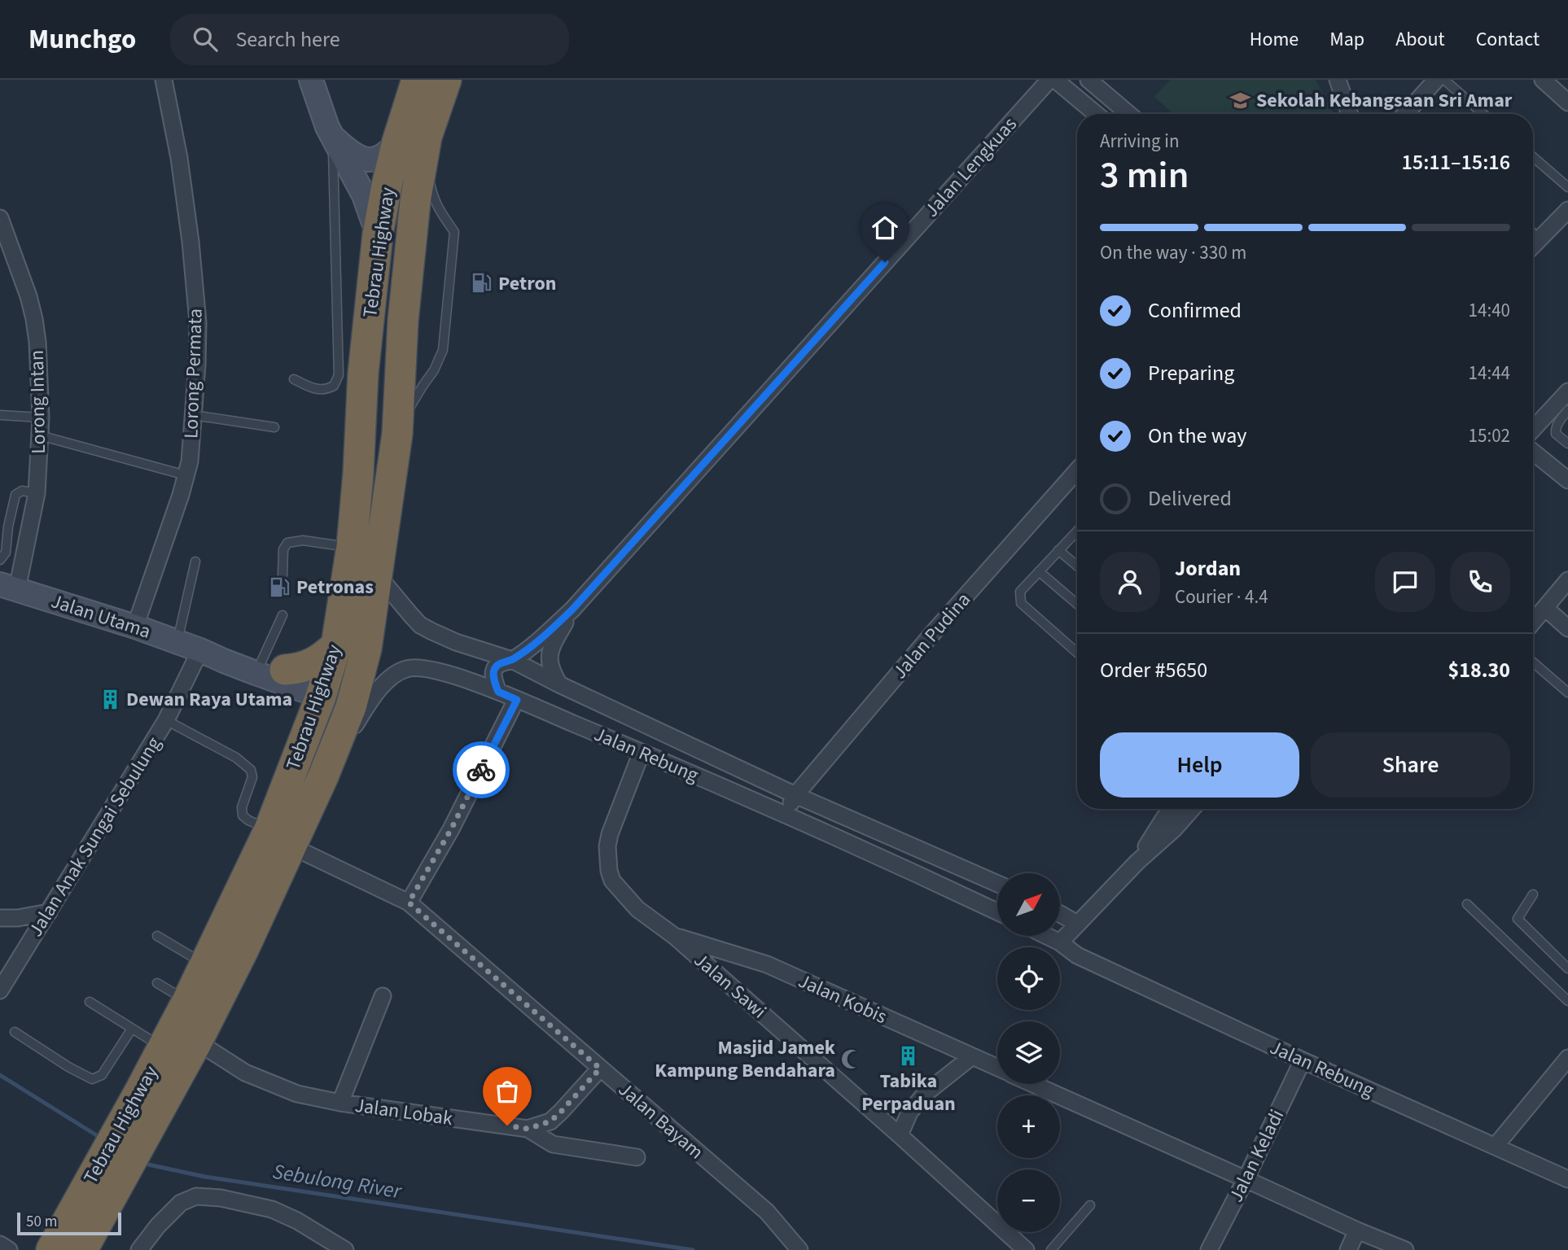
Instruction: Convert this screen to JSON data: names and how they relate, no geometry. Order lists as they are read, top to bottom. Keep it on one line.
{"streets":{"highway":["Tebrau Highway"],"street":["Jalan Lengkuas","Lorong Permata","Lorong Intan","Jalan Utama","Jalan Pudina","Jalan Rebung","Jalan Anak Sungai Sebulung","Jalan Sawi","Jalan Kobis","Jalan Lobak","Jalan Bayam","Jalan Keladi"]},"crossings":[["Jalan Lengkuas","Jalan Rebung"],["Tebrau Highway","Jalan Utama"],["Tebrau Highway","Jalan Rebung"],["Tebrau Highway","Jalan Lobak"],["Tebrau Highway","Jalan Bayam"],["Lorong Permata","Jalan Utama"],["Lorong Intan","Jalan Utama"],["Jalan Utama","Jalan Anak Sungai Sebulung"],["Jalan Pudina","Jalan Rebung"],["Jalan Rebung","Jalan Sawi"],["Jalan Rebung","Jalan Keladi"],["Jalan Sawi","Jalan Kobis"],["Jalan Kobis","Jalan Keladi"],["Jalan Lobak","Jalan Bayam"]],"water":["Sebulong River"],"places":{"school or university":["Sekolah Kebangsaan Sri Amar"],"fuel station":["Petron","Petronas"],"building":["Dewan Raya Utama","Tabika Perpaduan"],"mosque":["Masjid Jamek Kampung Bendahara"]},"scale_bar":"50 m","north":"top right","page":{"header":"Munchgo","search":"Search here","nav":["Home","Map","About","Contact"],"heading":["3 min","Arriving in","15:11–15:16"],"panel":["Jordan","Courier · 4.4","Order #5650","$18.30"],"bar":"On the way · 330 m","list":[["Confirmed","14:40"],["Preparing","14:44"],["On the way","15:02"],"Delivered"],"buttons":["Help","Share"],"map_buttons":["+","−"],"scale":"50 m"}}
